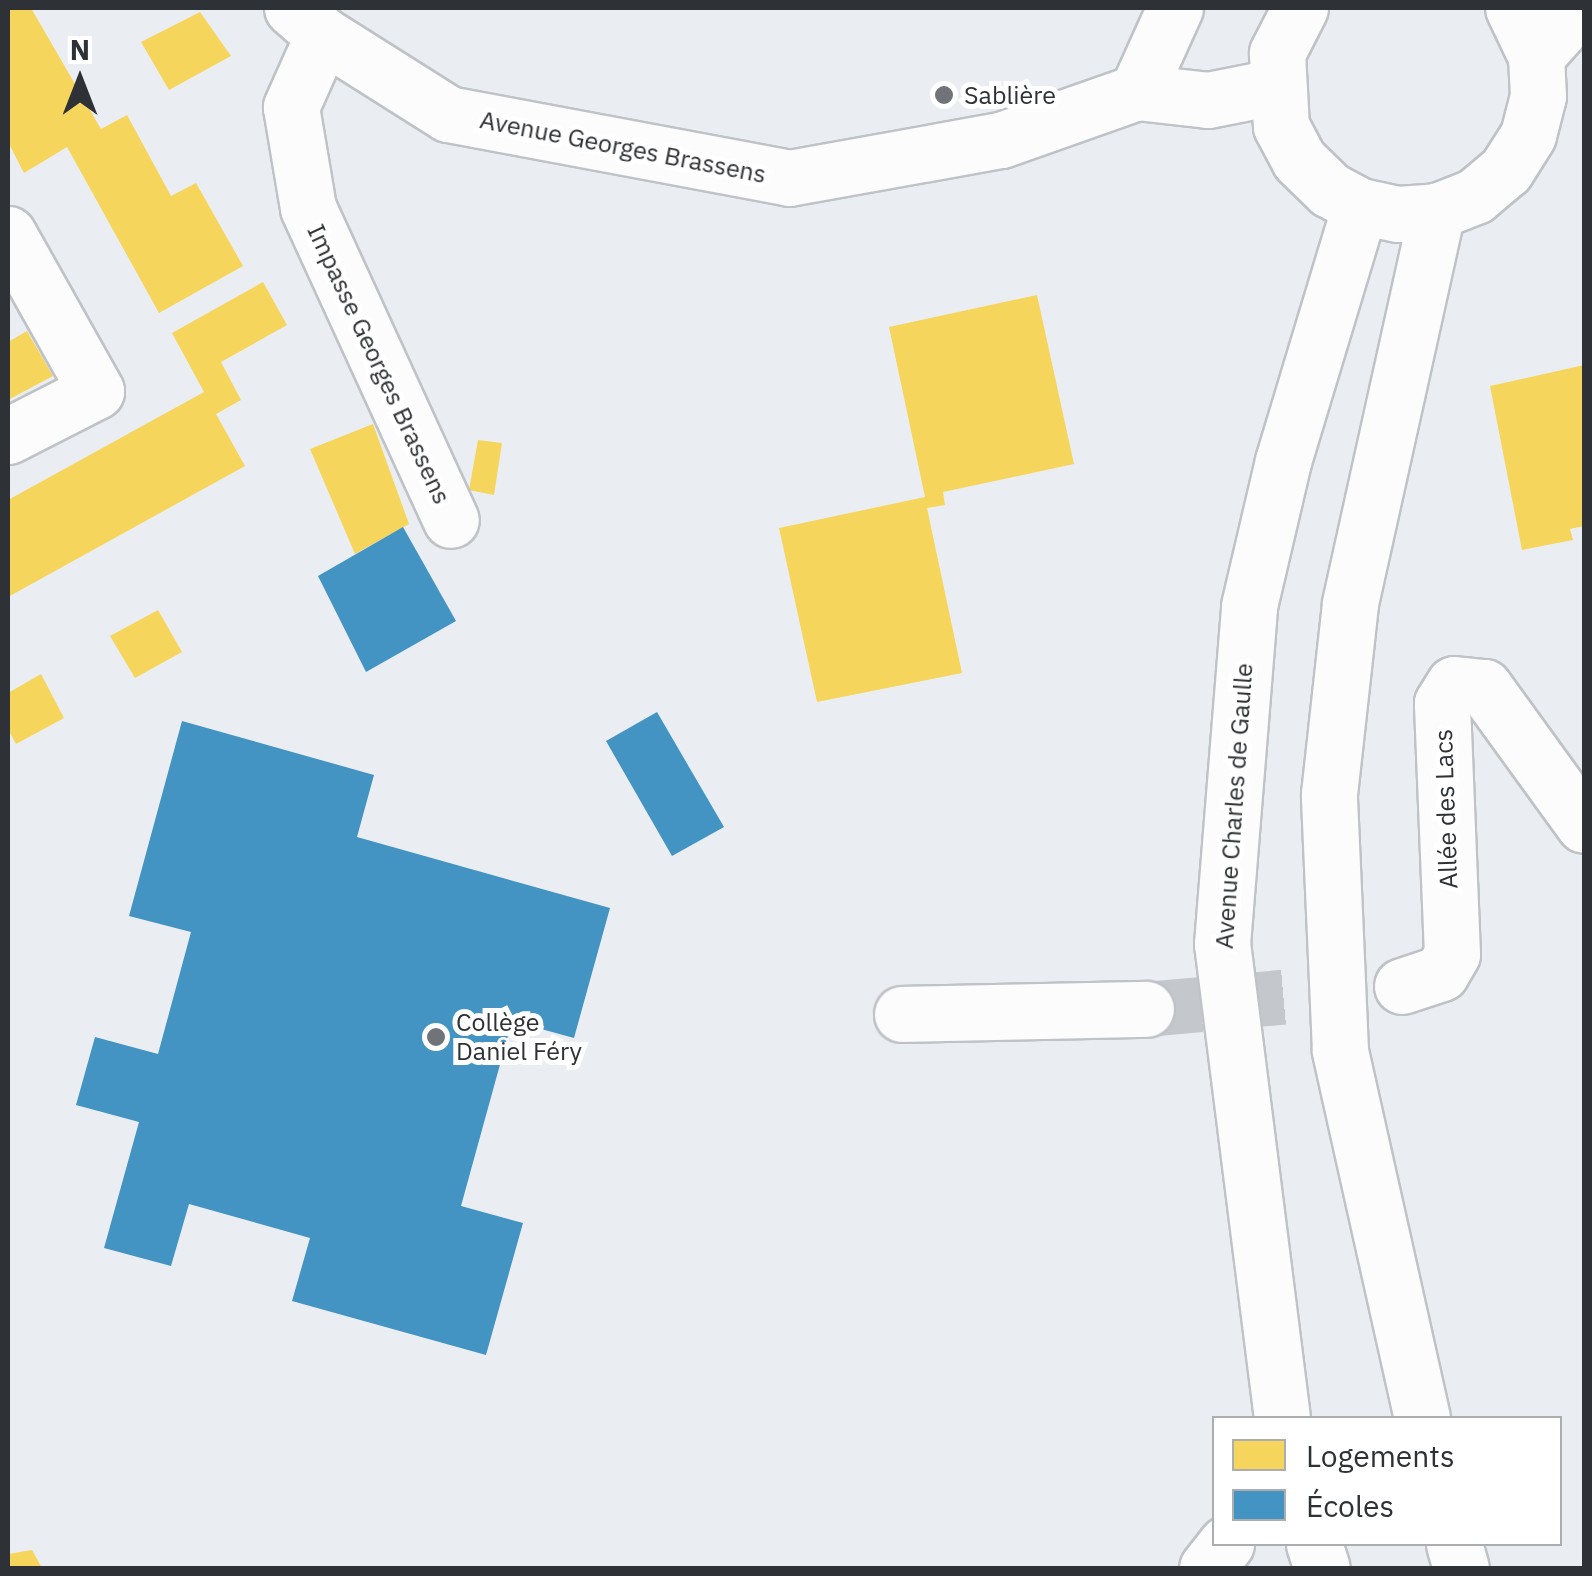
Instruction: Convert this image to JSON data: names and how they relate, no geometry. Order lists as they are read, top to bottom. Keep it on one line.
{"streets":{"street":["Avenue Georges Brassens","Impasse Georges Brassens","Avenue Charles de Gaulle","Allée des Lacs"]},"crossings":[["Avenue Georges Brassens","Impasse Georges Brassens"]],"places":["Sablière","Collège Daniel Féry"],"legend":["Logements","Écoles"],"north":"top"}
